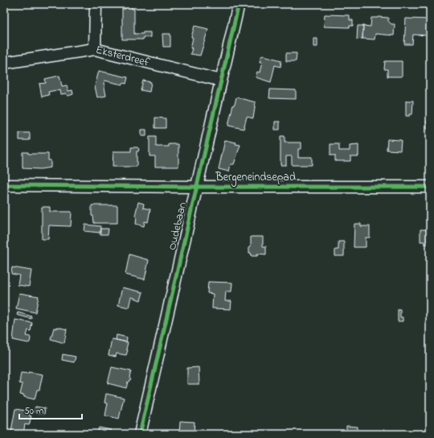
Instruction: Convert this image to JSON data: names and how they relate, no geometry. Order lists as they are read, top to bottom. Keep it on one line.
{"streets":{"street":["Eksterdreef","Bergeneindsepad","Oudebaan"]},"crossings":[["Eksterdreef","Oudebaan"],["Bergeneindsepad","Oudebaan"]],"scale_bar":"50 m"}
